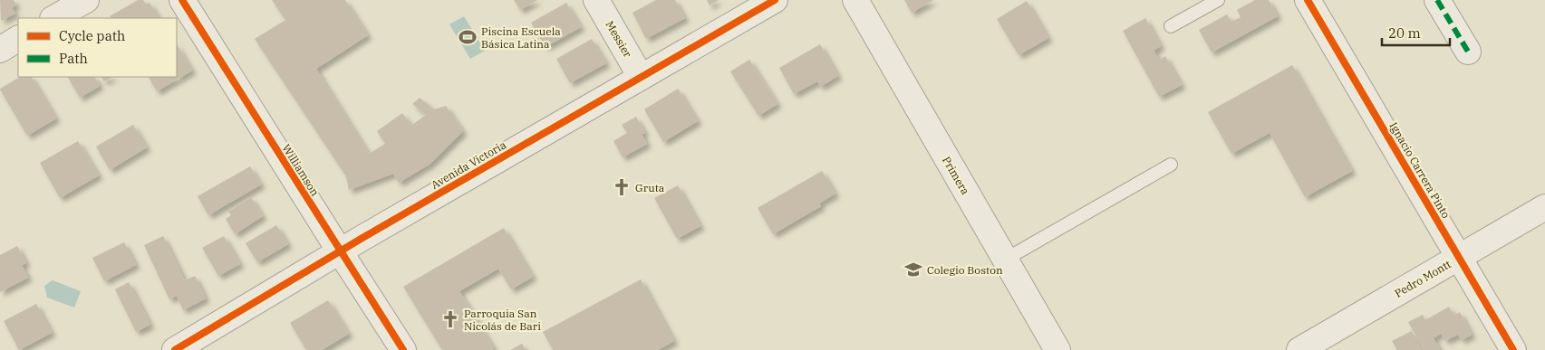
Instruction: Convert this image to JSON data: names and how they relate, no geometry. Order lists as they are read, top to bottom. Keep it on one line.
{"streets":{"street":["Messier","Avenida Victoria","Williamson","Ignacio Carrera Pinto","Primera","Pedro Montt"]},"crossings":[["Messier","Avenida Victoria"],["Avenida Victoria","Williamson"],["Ignacio Carrera Pinto","Pedro Montt"]],"places":{"sports":["Piscina Escuela Básica Latina"],"church":["Gruta","Parroquia San Nicolás de Bari"],"school or university":["Colegio Boston"]},"legend":["Cycle path","Path"],"scale_bar":"20 m"}
